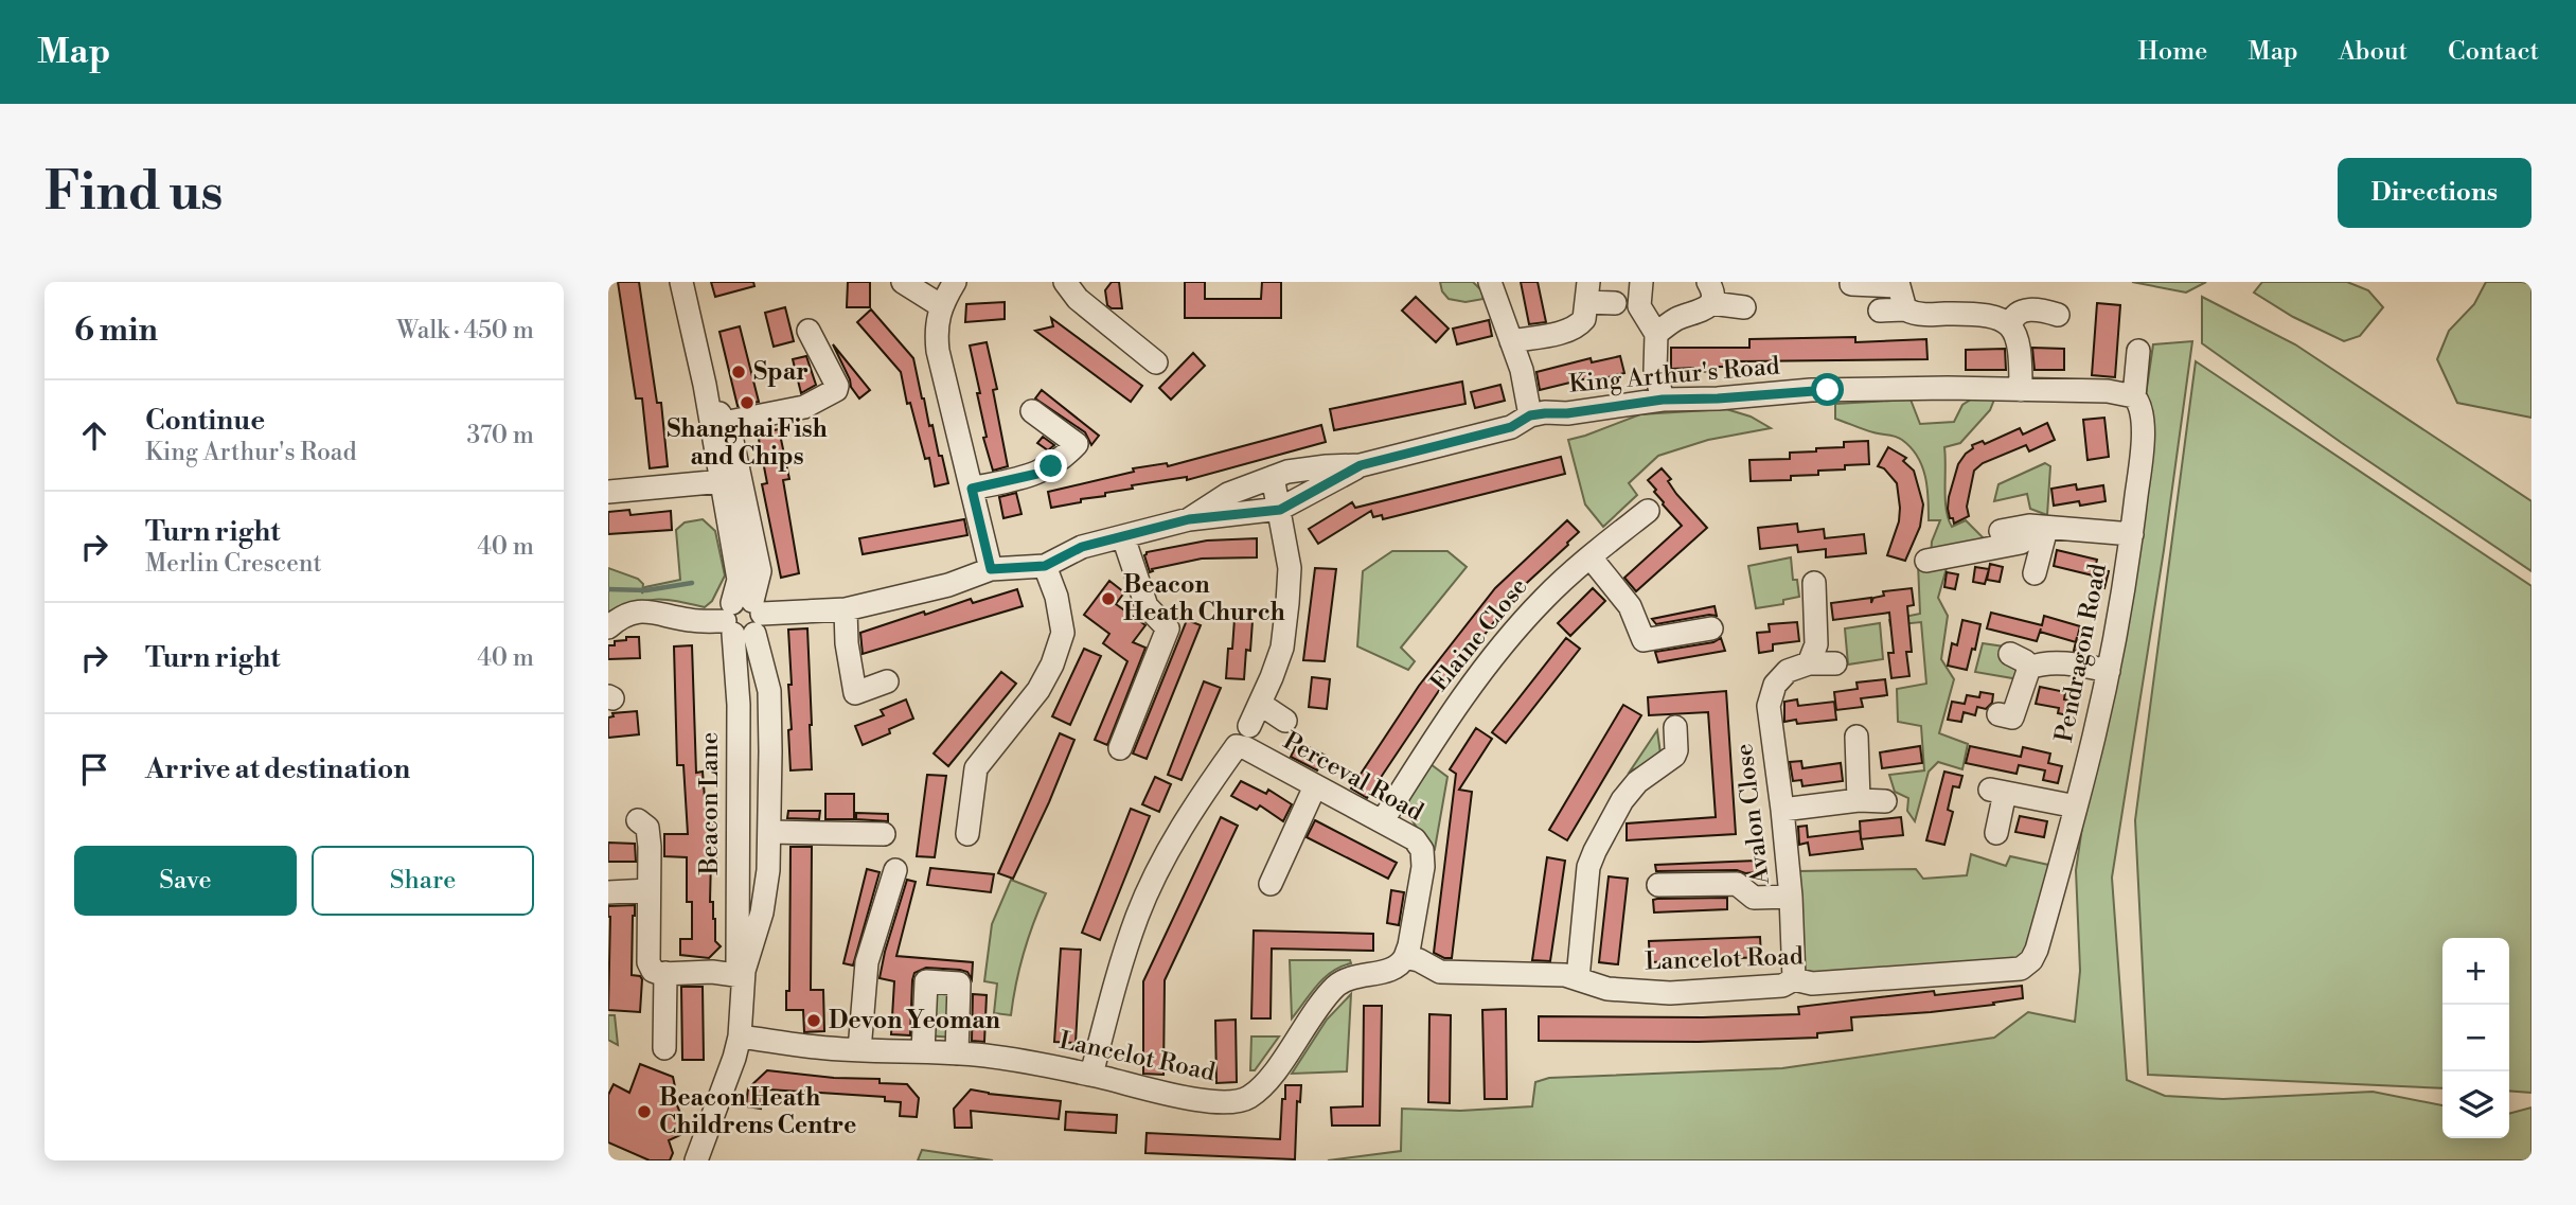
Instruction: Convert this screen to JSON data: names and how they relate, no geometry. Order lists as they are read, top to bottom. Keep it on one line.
{"streets":{"street":["King Arthur's Road","Elaine Close","Pendragon Road","Perceval Road","Beacon Lane","Avalon Close","Lancelot Road"]},"crossings":[["King Arthur's Road","Pendragon Road"],["King Arthur's Road","Beacon Lane"],["Elaine Close","Perceval Road"],["Pendragon Road","Lancelot Road"],["Perceval Road","Lancelot Road"],["Beacon Lane","Lancelot Road"],["Avalon Close","Lancelot Road"]],"places":["Spar","Shanghai Fish and Chips","Beacon Heath Church","Devon Yeoman","Beacon Heath Childrens Centre"],"page":{"header":"Map","nav":["Home","Map","About","Contact"],"buttons":["Directions",["Save","Share"]],"title":"Find us","heading":["6 min","Walk · 450 m"],"list":[["Continue","King Arthur's Road","370 m"],["Turn right","Merlin Crescent","40 m"],["Turn right","40 m"],"Arrive at destination"],"map_buttons":["+","−"]}}
